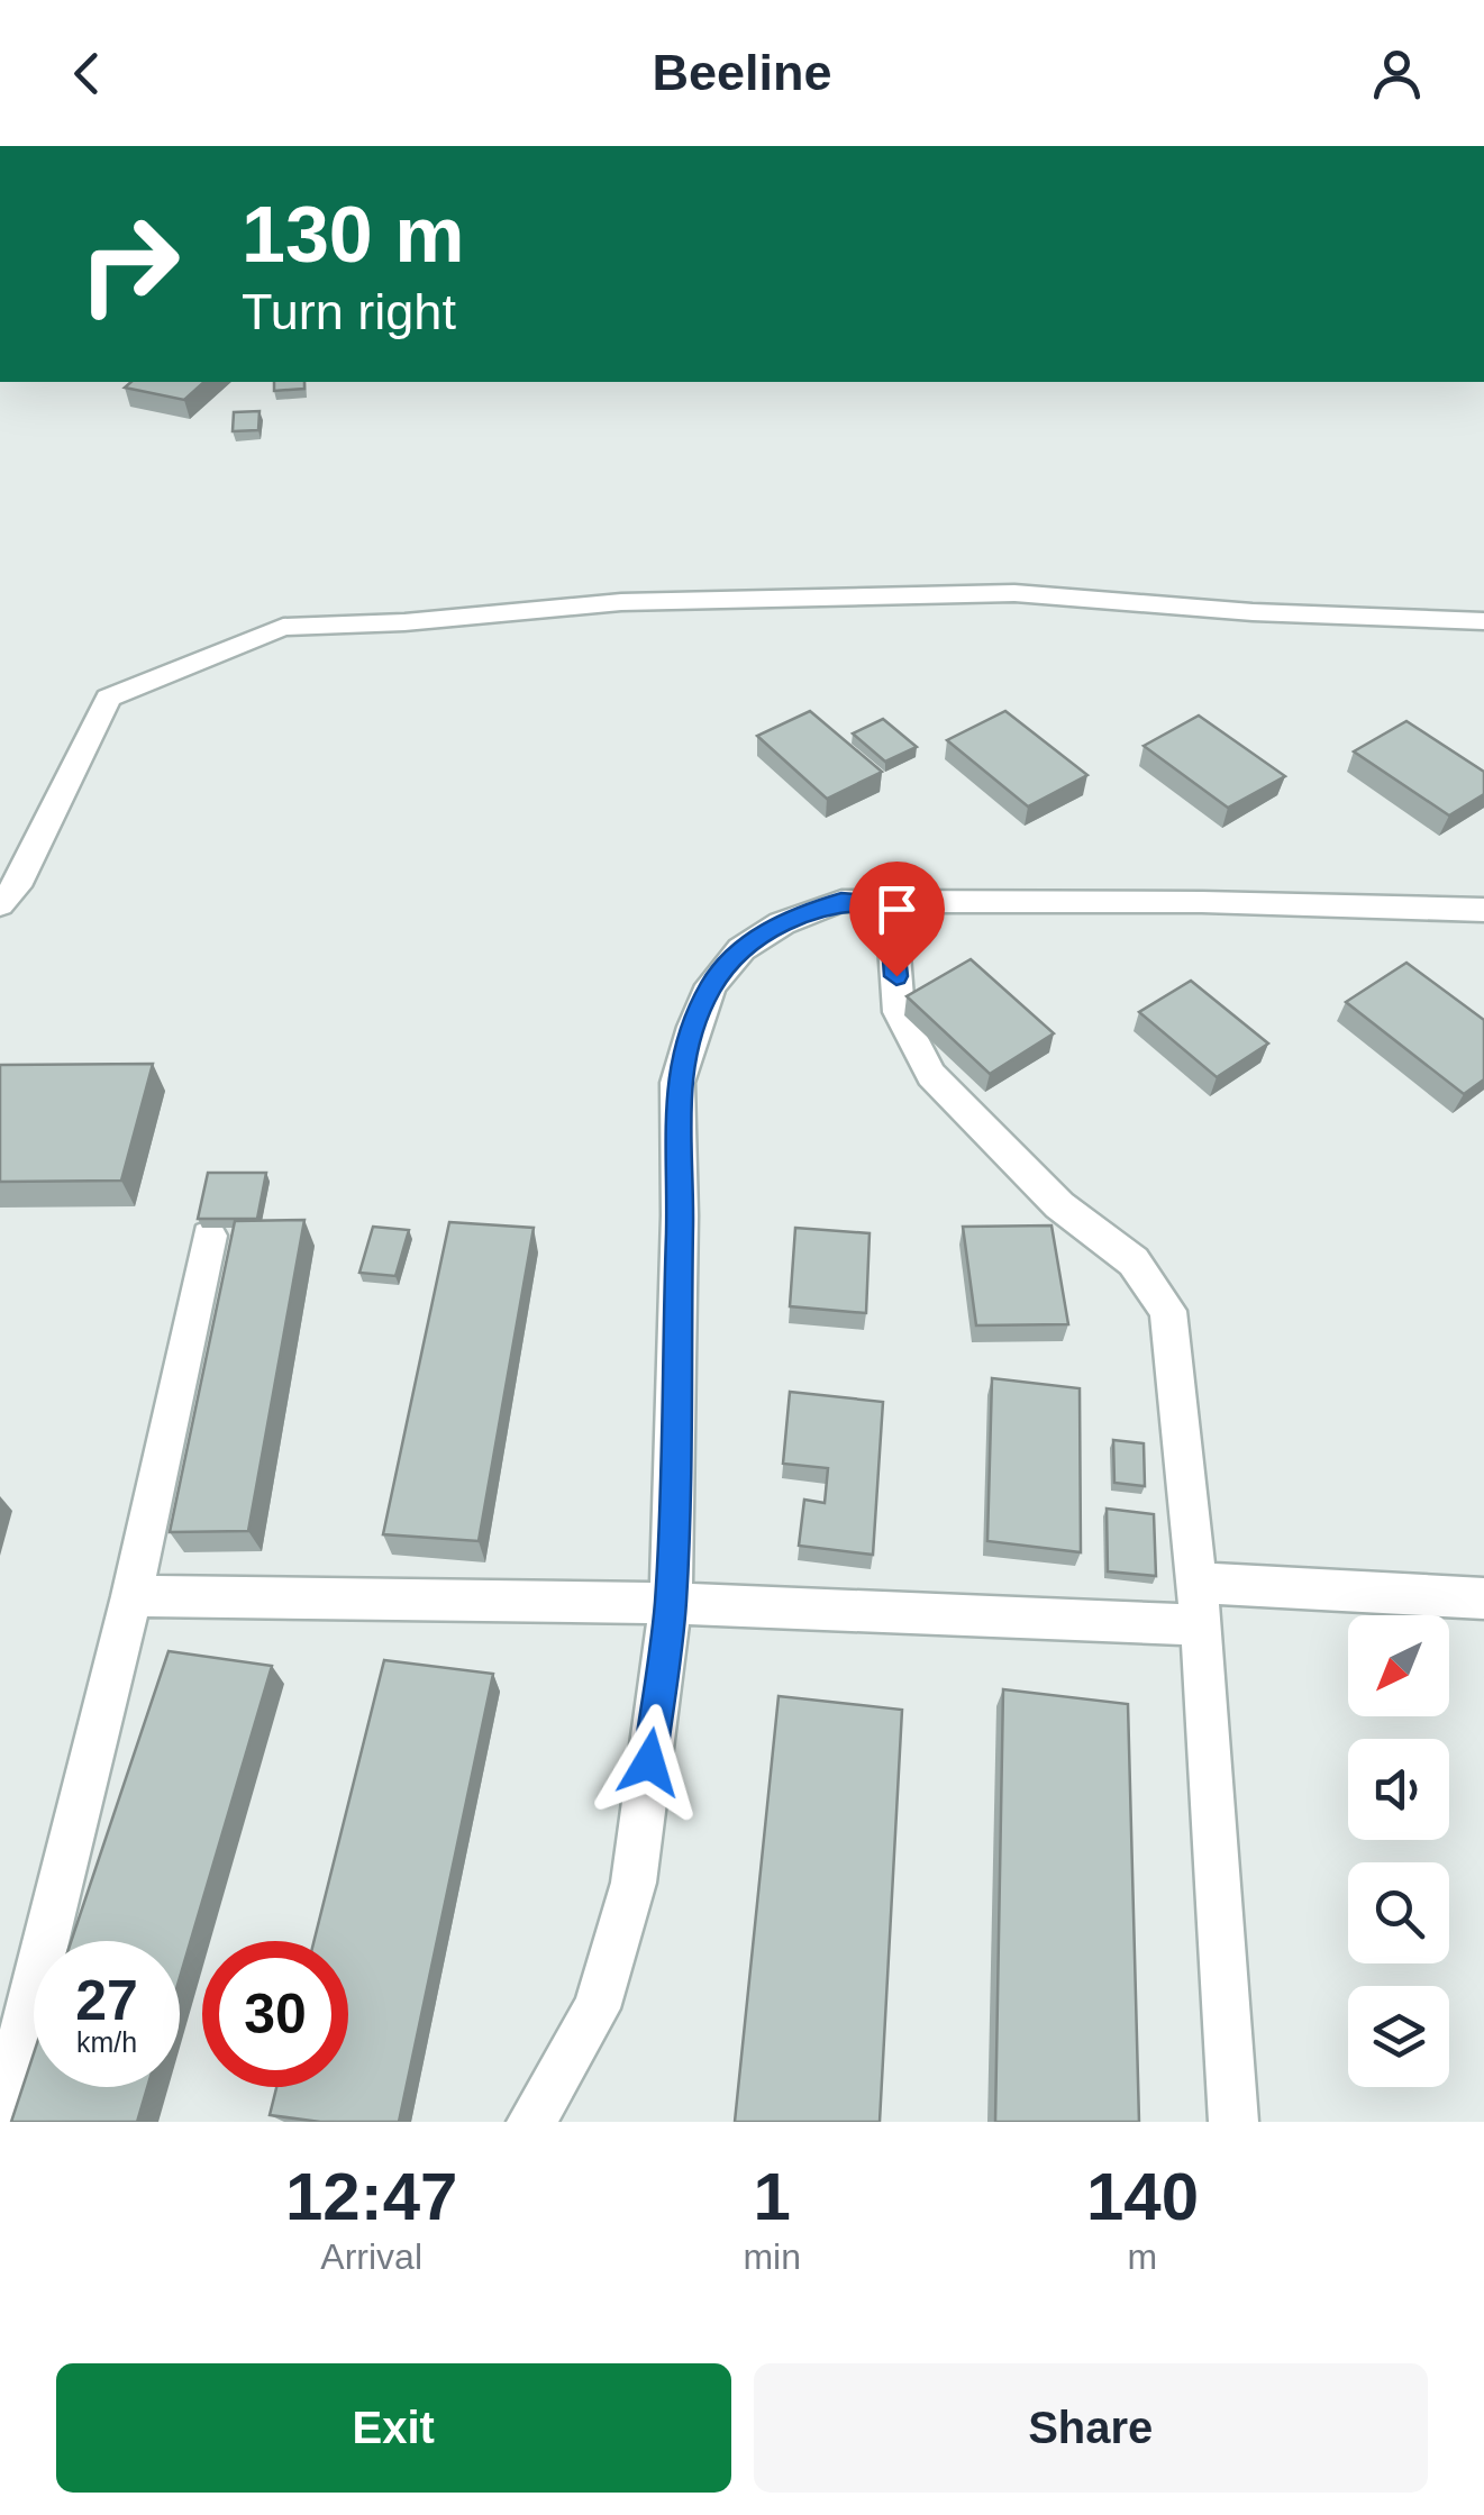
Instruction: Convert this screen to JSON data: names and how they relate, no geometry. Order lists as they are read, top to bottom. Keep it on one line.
{"north":"bottom left","page":{"header":"Beeline","turn":["130 m","Turn right"],"speed":"27 km/h","limit":"30","eta":["12:47","Arrival","1","min","140","m"],"buttons":["Exit","Share"]}}
